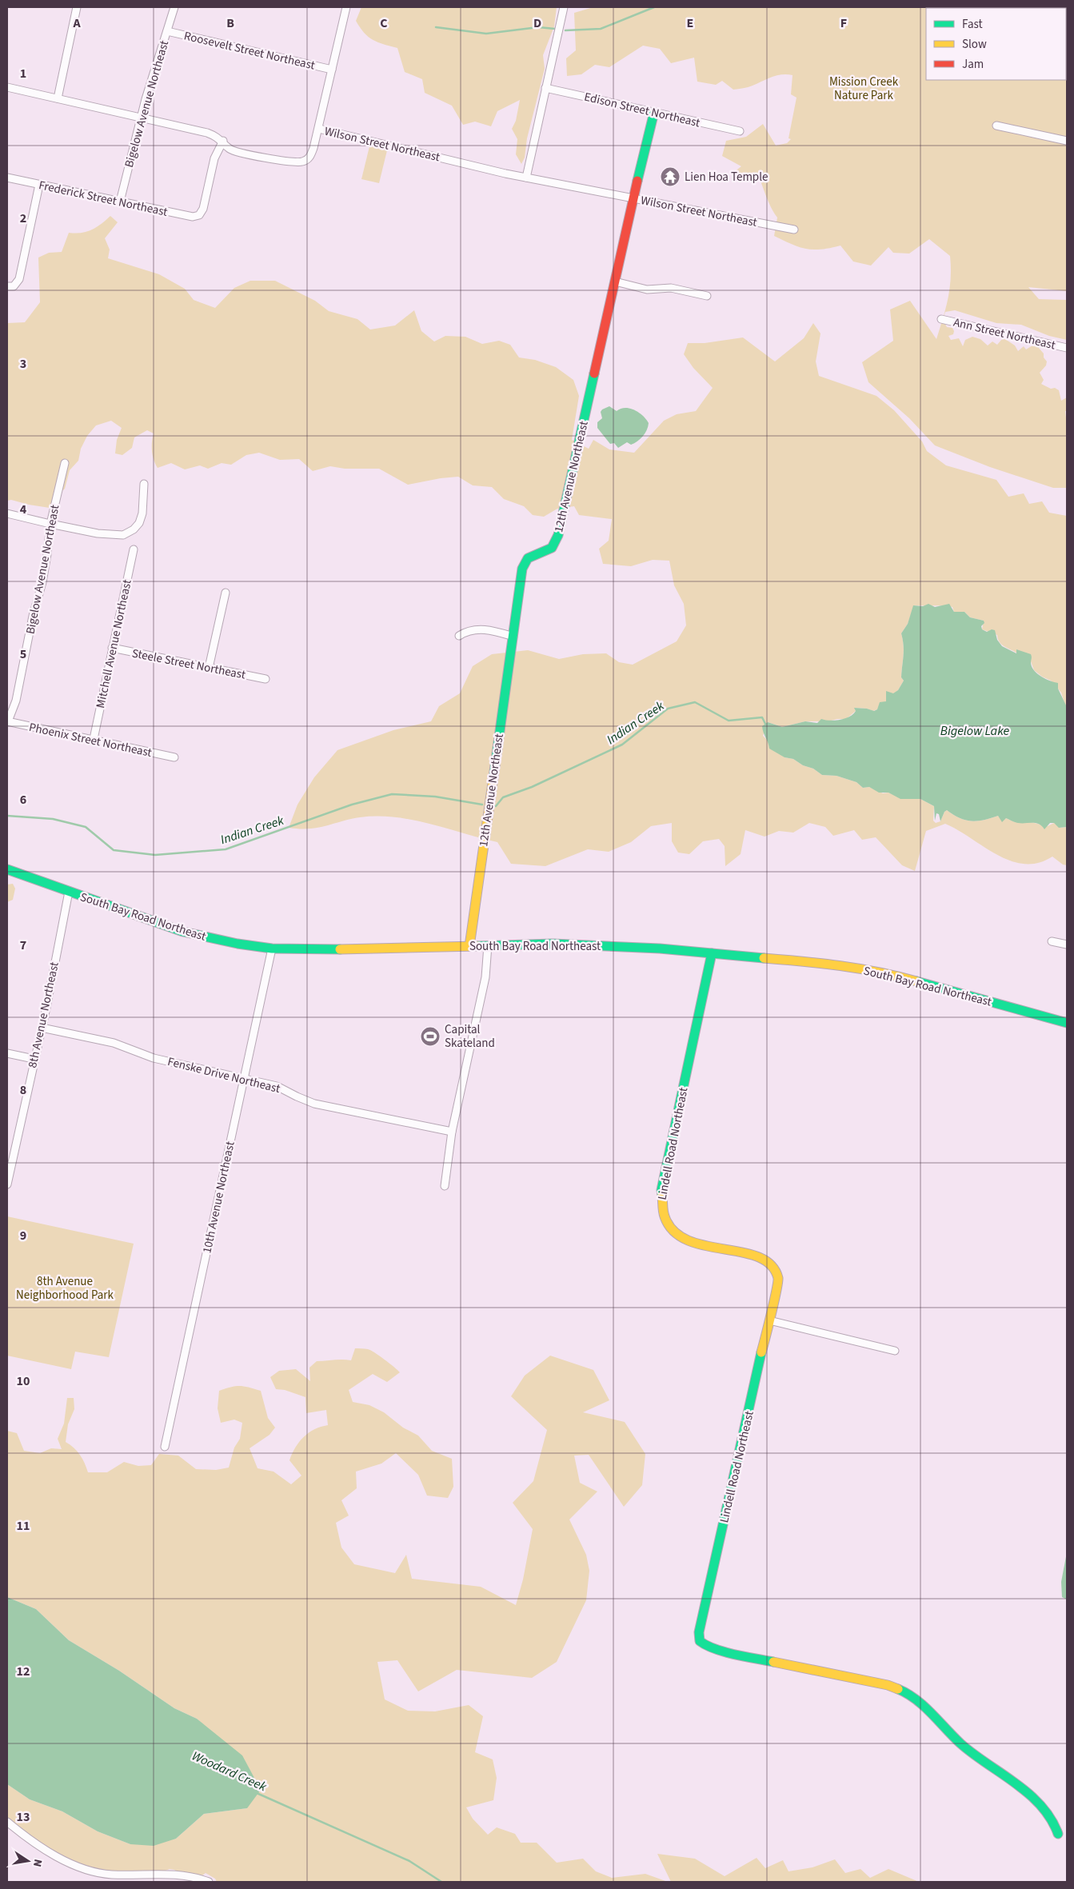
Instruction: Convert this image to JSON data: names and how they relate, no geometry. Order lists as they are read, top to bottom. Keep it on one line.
{"streets":{"street":["Roosevelt Street Northeast","Bigelow Avenue Northeast","Edison Street Northeast","Wilson Street Northeast","Frederick Street Northeast","Ann Street Northeast","12th Avenue Northeast","Mitchell Avenue Northeast","Steele Street Northeast","Phoenix Street Northeast","South Bay Road Northeast","8th Avenue Northeast","Fenske Drive Northeast","Lindell Road Northeast","10th Avenue Northeast"]},"crossings":[["Roosevelt Street Northeast","Bigelow Avenue Northeast"],["Bigelow Avenue Northeast","Wilson Street Northeast"],["Bigelow Avenue Northeast","Frederick Street Northeast"],["Bigelow Avenue Northeast","Phoenix Street Northeast"],["Edison Street Northeast","12th Avenue Northeast"],["Wilson Street Northeast","Frederick Street Northeast"],["Wilson Street Northeast","12th Avenue Northeast"],["12th Avenue Northeast","South Bay Road Northeast"],["Mitchell Avenue Northeast","Steele Street Northeast"],["Mitchell Avenue Northeast","Phoenix Street Northeast"],["South Bay Road Northeast","8th Avenue Northeast"],["South Bay Road Northeast","Lindell Road Northeast"],["South Bay Road Northeast","10th Avenue Northeast"],["8th Avenue Northeast","Fenske Drive Northeast"],["Fenske Drive Northeast","10th Avenue Northeast"]],"water":["Indian Creek","Bigelow Lake","Woodard Creek"],"parks":["Mission Creek Nature Park","8th Avenue Neighborhood Park"],"places":{"temple":["Lien Hoa Temple"],"sports":["Capital Skateland"]},"legend":["Fast","Slow","Jam"],"north":"right","grid":{"columns":["A","B","C","D","E","F"],"rows":["1","2","3","4","5","6","7","8","9","10","11","12","13"]}}
